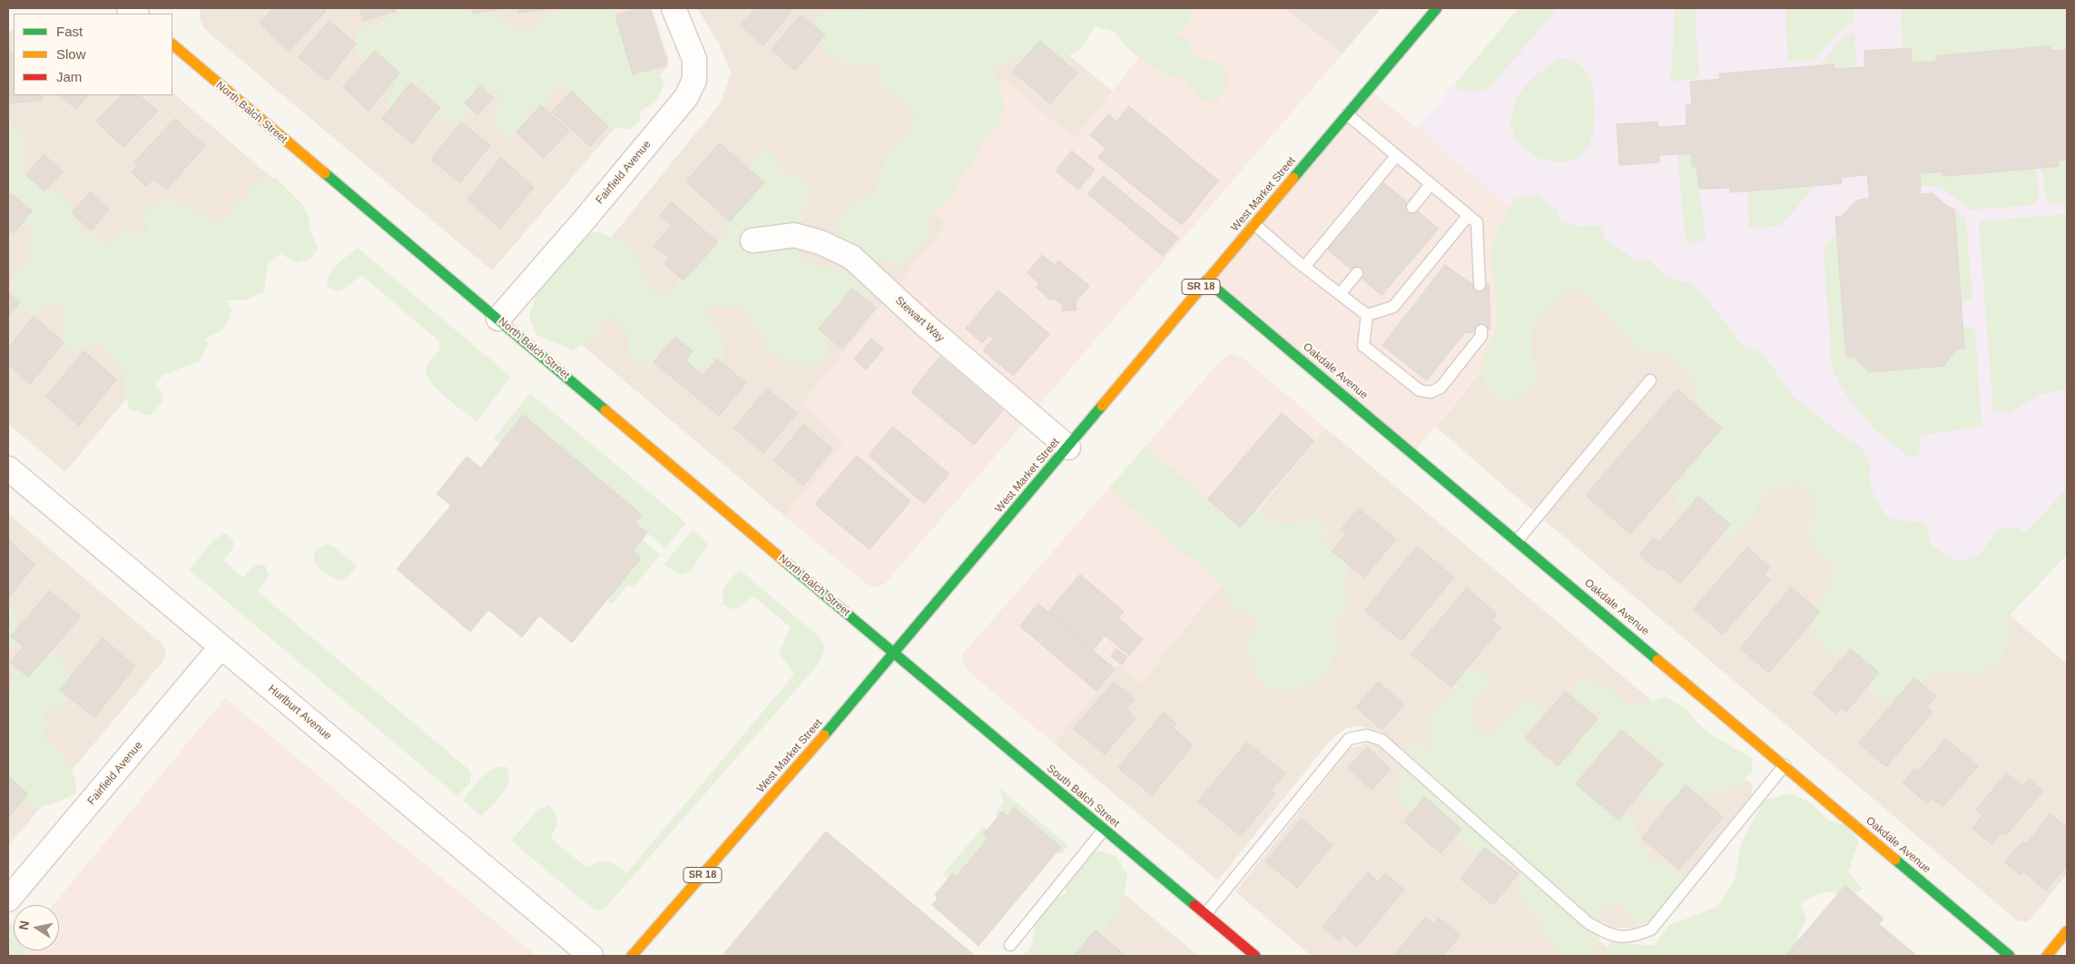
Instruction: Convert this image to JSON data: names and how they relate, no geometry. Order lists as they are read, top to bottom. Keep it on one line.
{"streets":{"street":["North Balch Street","Fairfield Avenue","West Market Street","SR 18","Stewart Way","Oakdale Avenue","Hurlburt Avenue","South Balch Street"]},"crossings":[["North Balch Street","Fairfield Avenue"],["North Balch Street","West Market Street"],["North Balch Street","South Balch Street"],["Fairfield Avenue","Hurlburt Avenue"],["West Market Street","Stewart Way"],["West Market Street","Oakdale Avenue"],["West Market Street","South Balch Street"]],"legend":["Fast","Slow","Jam"],"north":"left"}
